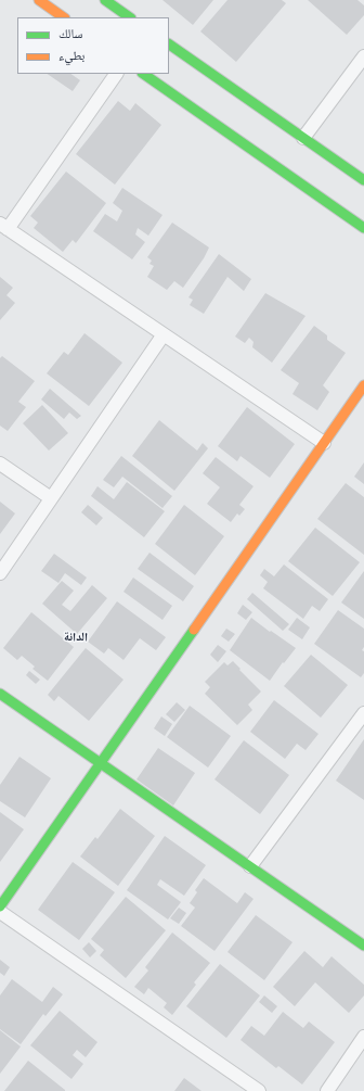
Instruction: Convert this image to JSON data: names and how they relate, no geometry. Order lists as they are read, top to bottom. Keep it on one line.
{"districts":["الدانة"],"legend":["سالك","بطيء"]}
